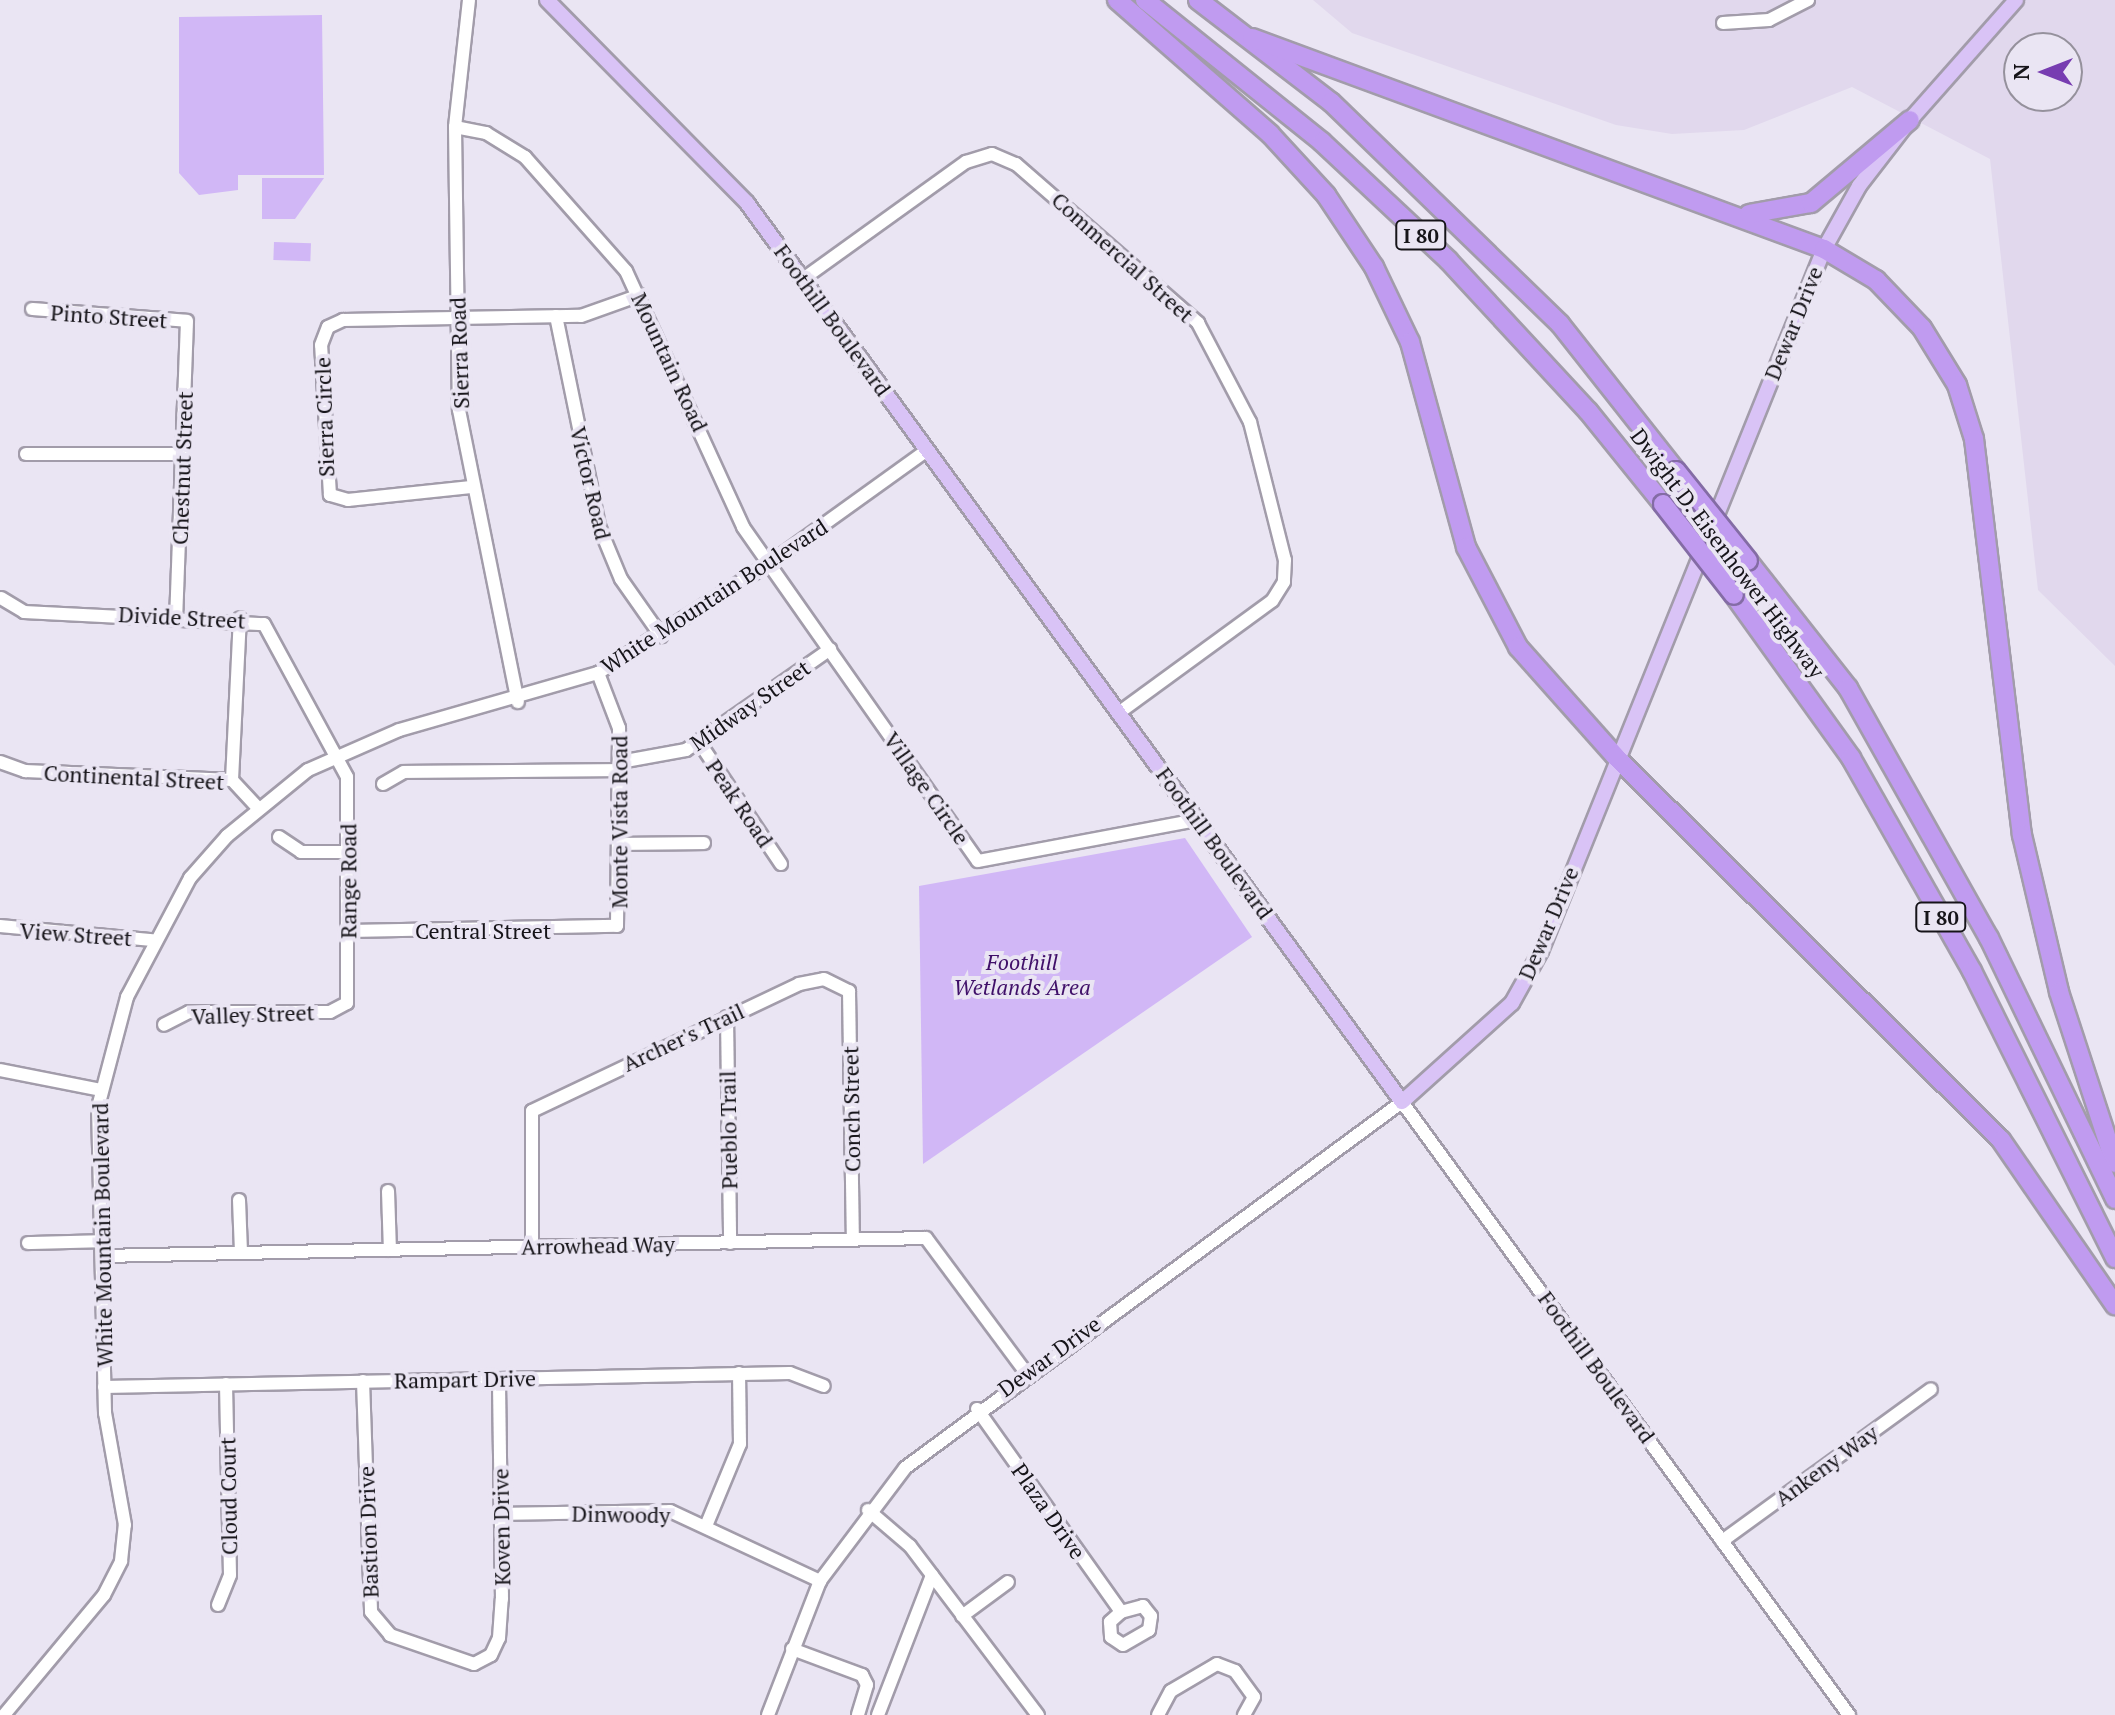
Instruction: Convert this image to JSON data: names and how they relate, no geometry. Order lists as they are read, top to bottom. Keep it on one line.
{"streets":{"highway":["I 80","Dwight D. Eisenhower Highway"],"main road":["Foothill Boulevard","Dewar Drive"],"street":["Commercial Street","Pinto Street","Sierra Road","Mountain Road","Sierra Circle","Chestnut Street","Victor Road","White Mountain Boulevard","Divide Street","Midway Street","Continental Street","Village Circle","Peak Road","Monte Vista Road","Range Road","Central Street","View Street","Valley Street","Archer's Trail","Conch Street","Pueblo Trail","Arrowhead Way","Rampart Drive","Ankeny Way","Cloud Court","Plaza Drive","Dinwoody","Koven Drive","Bastion Drive"]},"crossings":[["Commercial Street","Foothill Boulevard"],["Pinto Street","Chestnut Street"],["Foothill Boulevard","Dewar Drive"],["Foothill Boulevard","White Mountain Boulevard"],["Foothill Boulevard","Village Circle"],["Foothill Boulevard","Ankeny Way"],["Dewar Drive","Arrowhead Way"],["Dewar Drive","Plaza Drive"],["Dewar Drive","Dinwoody"],["Sierra Road","Mountain Road"],["Sierra Road","Sierra Circle"],["Sierra Road","White Mountain Boulevard"],["Mountain Road","White Mountain Boulevard"],["Mountain Road","Midway Street"],["Mountain Road","Village Circle"],["Chestnut Street","Divide Street"],["Victor Road","White Mountain Boulevard"],["White Mountain Boulevard","Divide Street"],["White Mountain Boulevard","Continental Street"],["White Mountain Boulevard","Monte Vista Road"],["White Mountain Boulevard","Range Road"],["White Mountain Boulevard","View Street"],["White Mountain Boulevard","Arrowhead Way"],["White Mountain Boulevard","Rampart Drive"],["Divide Street","Range Road"],["Midway Street","Village Circle"],["Midway Street","Peak Road"],["Midway Street","Monte Vista Road"],["Monte Vista Road","Central Street"],["Range Road","Central Street"],["Range Road","Valley Street"],["Archer's Trail","Conch Street"],["Archer's Trail","Pueblo Trail"],["Archer's Trail","Arrowhead Way"],["Conch Street","Arrowhead Way"],["Pueblo Trail","Arrowhead Way"],["Rampart Drive","Cloud Court"],["Rampart Drive","Koven Drive"],["Rampart Drive","Bastion Drive"],["Dinwoody","Koven Drive"],["Koven Drive","Bastion Drive"]],"parks":["Foothill Wetlands Area"],"north":"left"}
